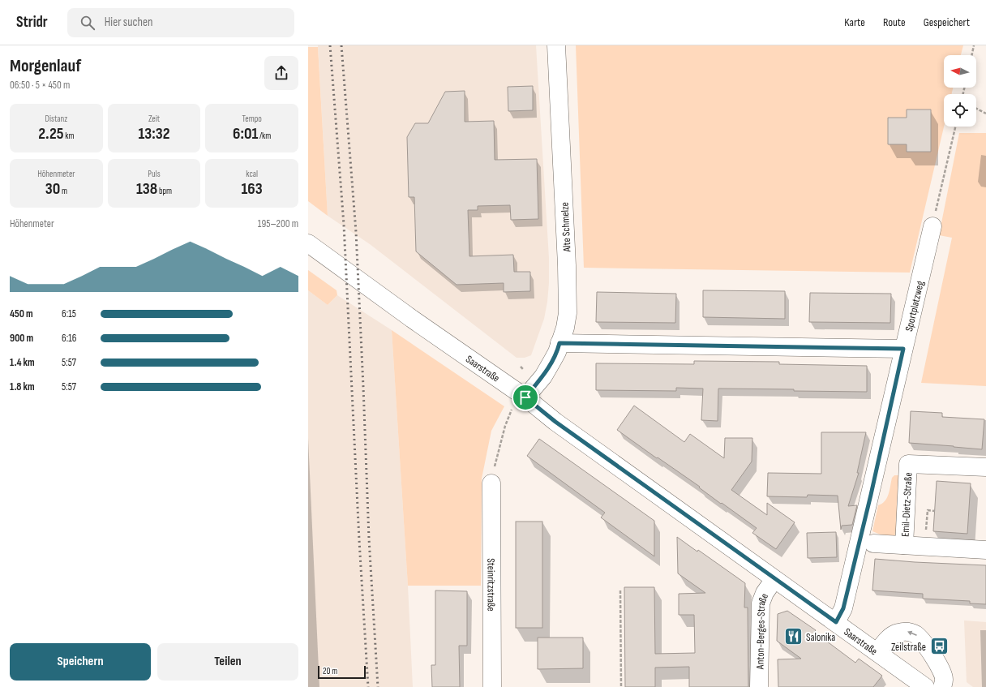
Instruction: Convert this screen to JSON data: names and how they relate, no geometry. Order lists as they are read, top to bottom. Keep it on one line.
{"streets":{"street":["Alte Schmelze","Sportplatzweg","Saarstraße","Emil-Dietz-Straße","Steinritzstraße","Anton-Berges-Straße"]},"crossings":[["Alte Schmelze","Saarstraße"],["Sportplatzweg","Saarstraße"],["Saarstraße","Anton-Berges-Straße"]],"places":{"restaurant":["Salonika"],"bus stop":["Zeilstraße"]},"scale_bar":"20 m","north":"left","page":{"header":"Stridr","search":"Hier suchen","nav":["Karte","Route","Gespeichert"],"heading":["Morgenlauf","06:50 · 5 × 450 m"],"stats":[["Distanz","2.25 km"],["Zeit","13:32"],["Tempo","6:01 /km"],["Höhenmeter","30 m"],["Puls","138 bpm"],["kcal","163"]],"chart":["Höhenmeter","195–200 m"],"list":[{"name":"450 m","note":"6:15"},{"name":"900 m","note":"6:16"},{"name":"1.4 km","note":"5:57"},{"name":"1.8 km","note":"5:57"}],"buttons":["Speichern","Teilen"],"scale":"20 m"}}
